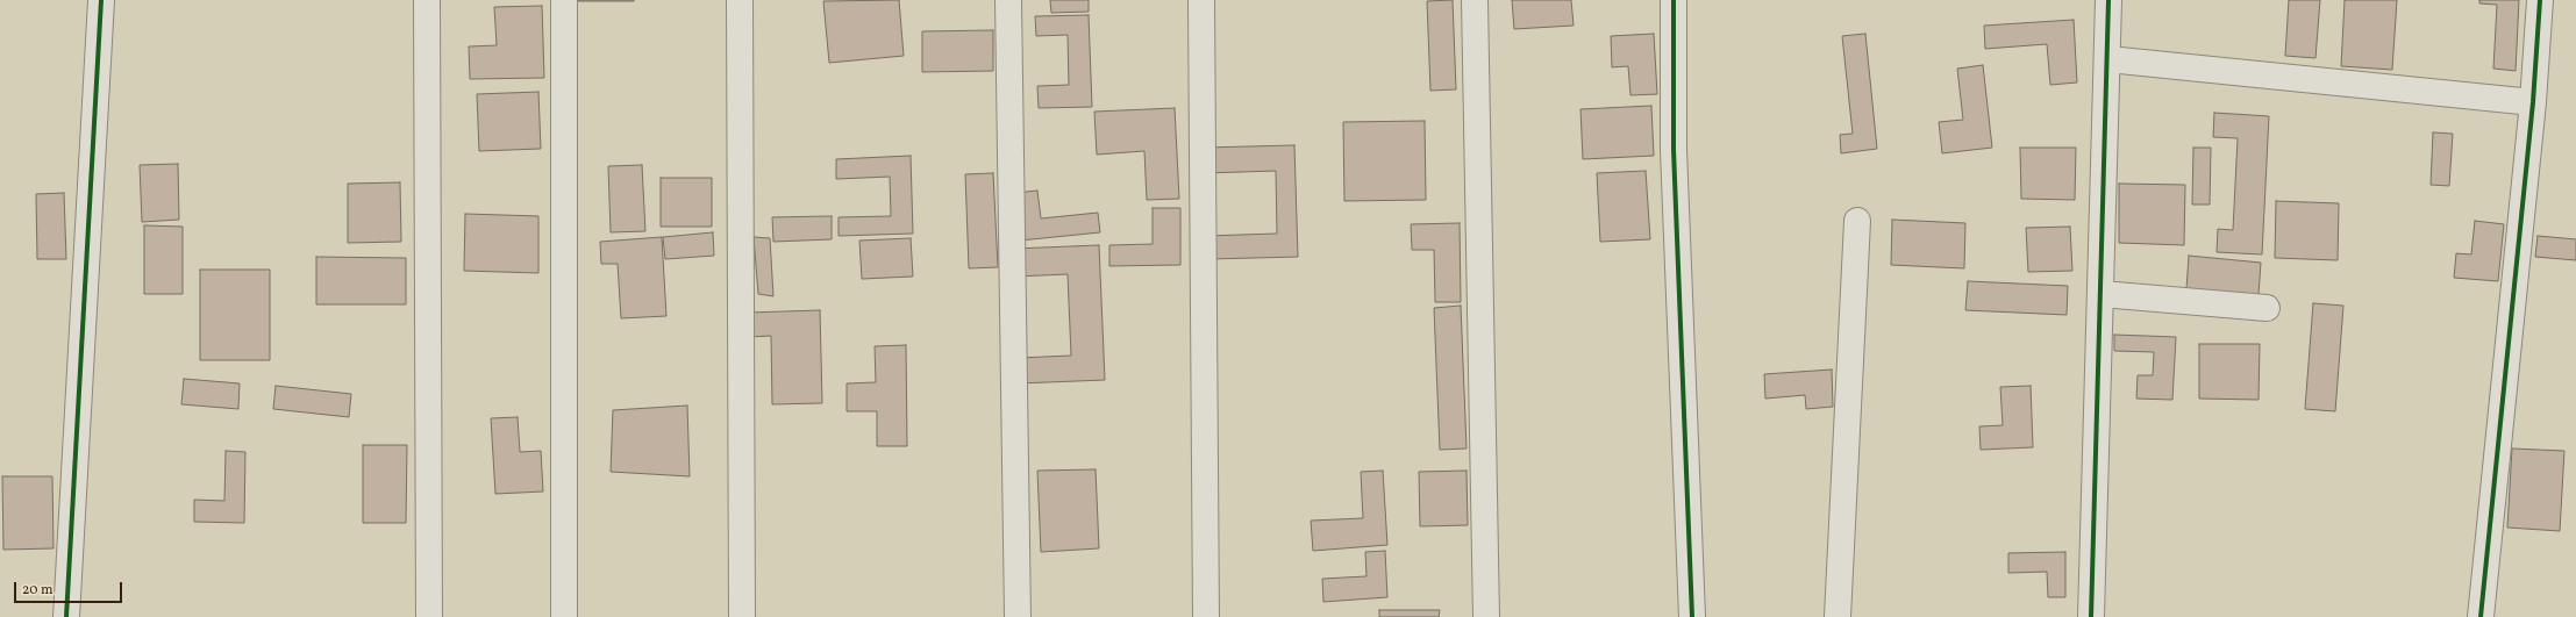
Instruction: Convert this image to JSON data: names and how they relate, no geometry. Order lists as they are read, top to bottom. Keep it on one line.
{"scale_bar":"20 m"}
